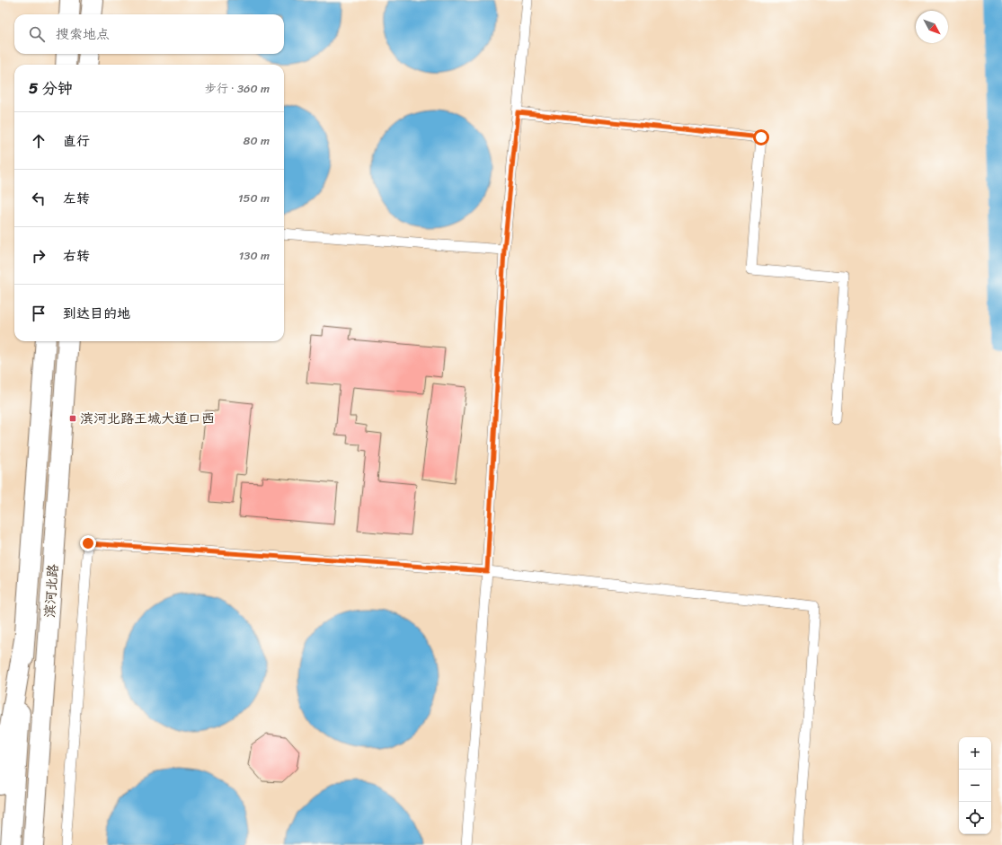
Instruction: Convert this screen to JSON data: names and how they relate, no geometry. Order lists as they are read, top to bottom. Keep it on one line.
{"streets":{"main road":["滨河北路"]},"places":{"transit":["滨河北路王城大道口西"]},"north":"bottom right","page":{"search":"搜索地点","heading":["5 分钟","步行 · 360 m"],"list":[["直行","80 m"],["左转","150 m"],["右转","130 m"],"到达目的地"],"map_buttons":["+","−"]}}
